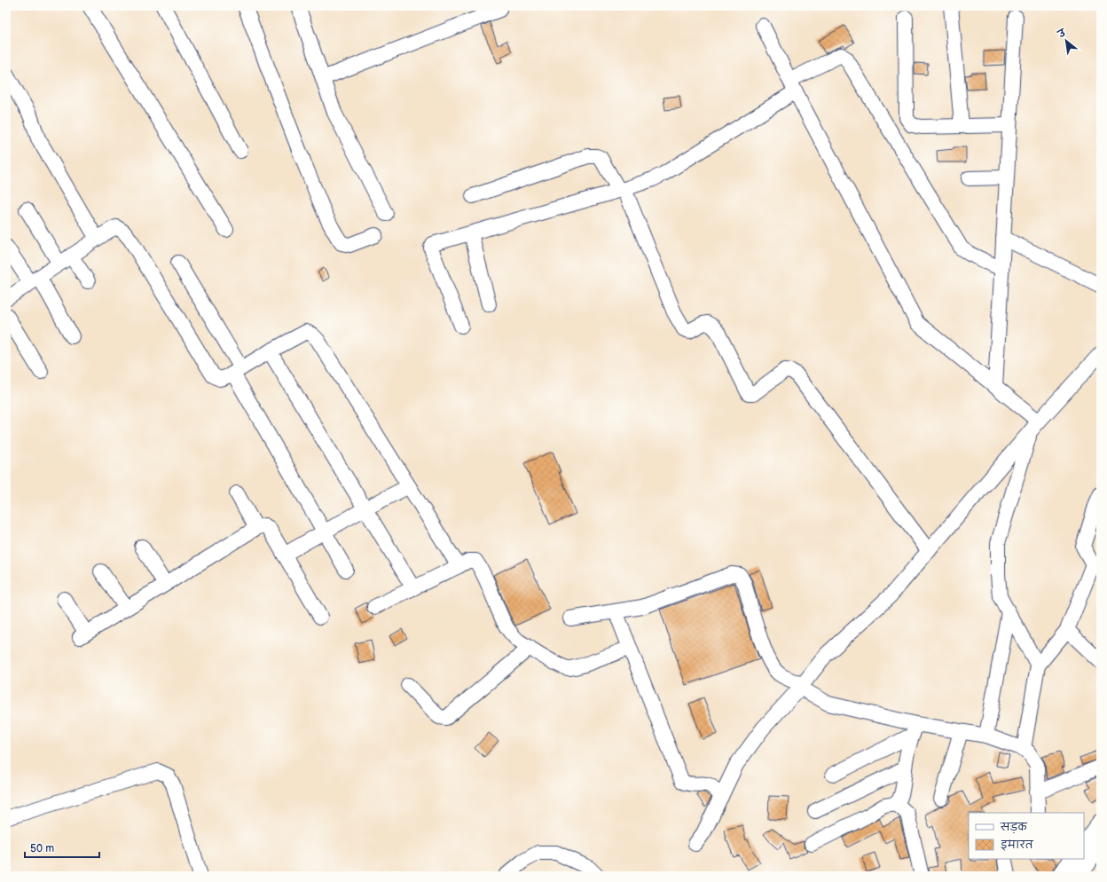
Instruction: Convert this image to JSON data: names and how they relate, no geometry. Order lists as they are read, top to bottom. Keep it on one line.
{"legend":["सड़क","इमारत"],"scale_bar":"50 m","north":"top left"}
